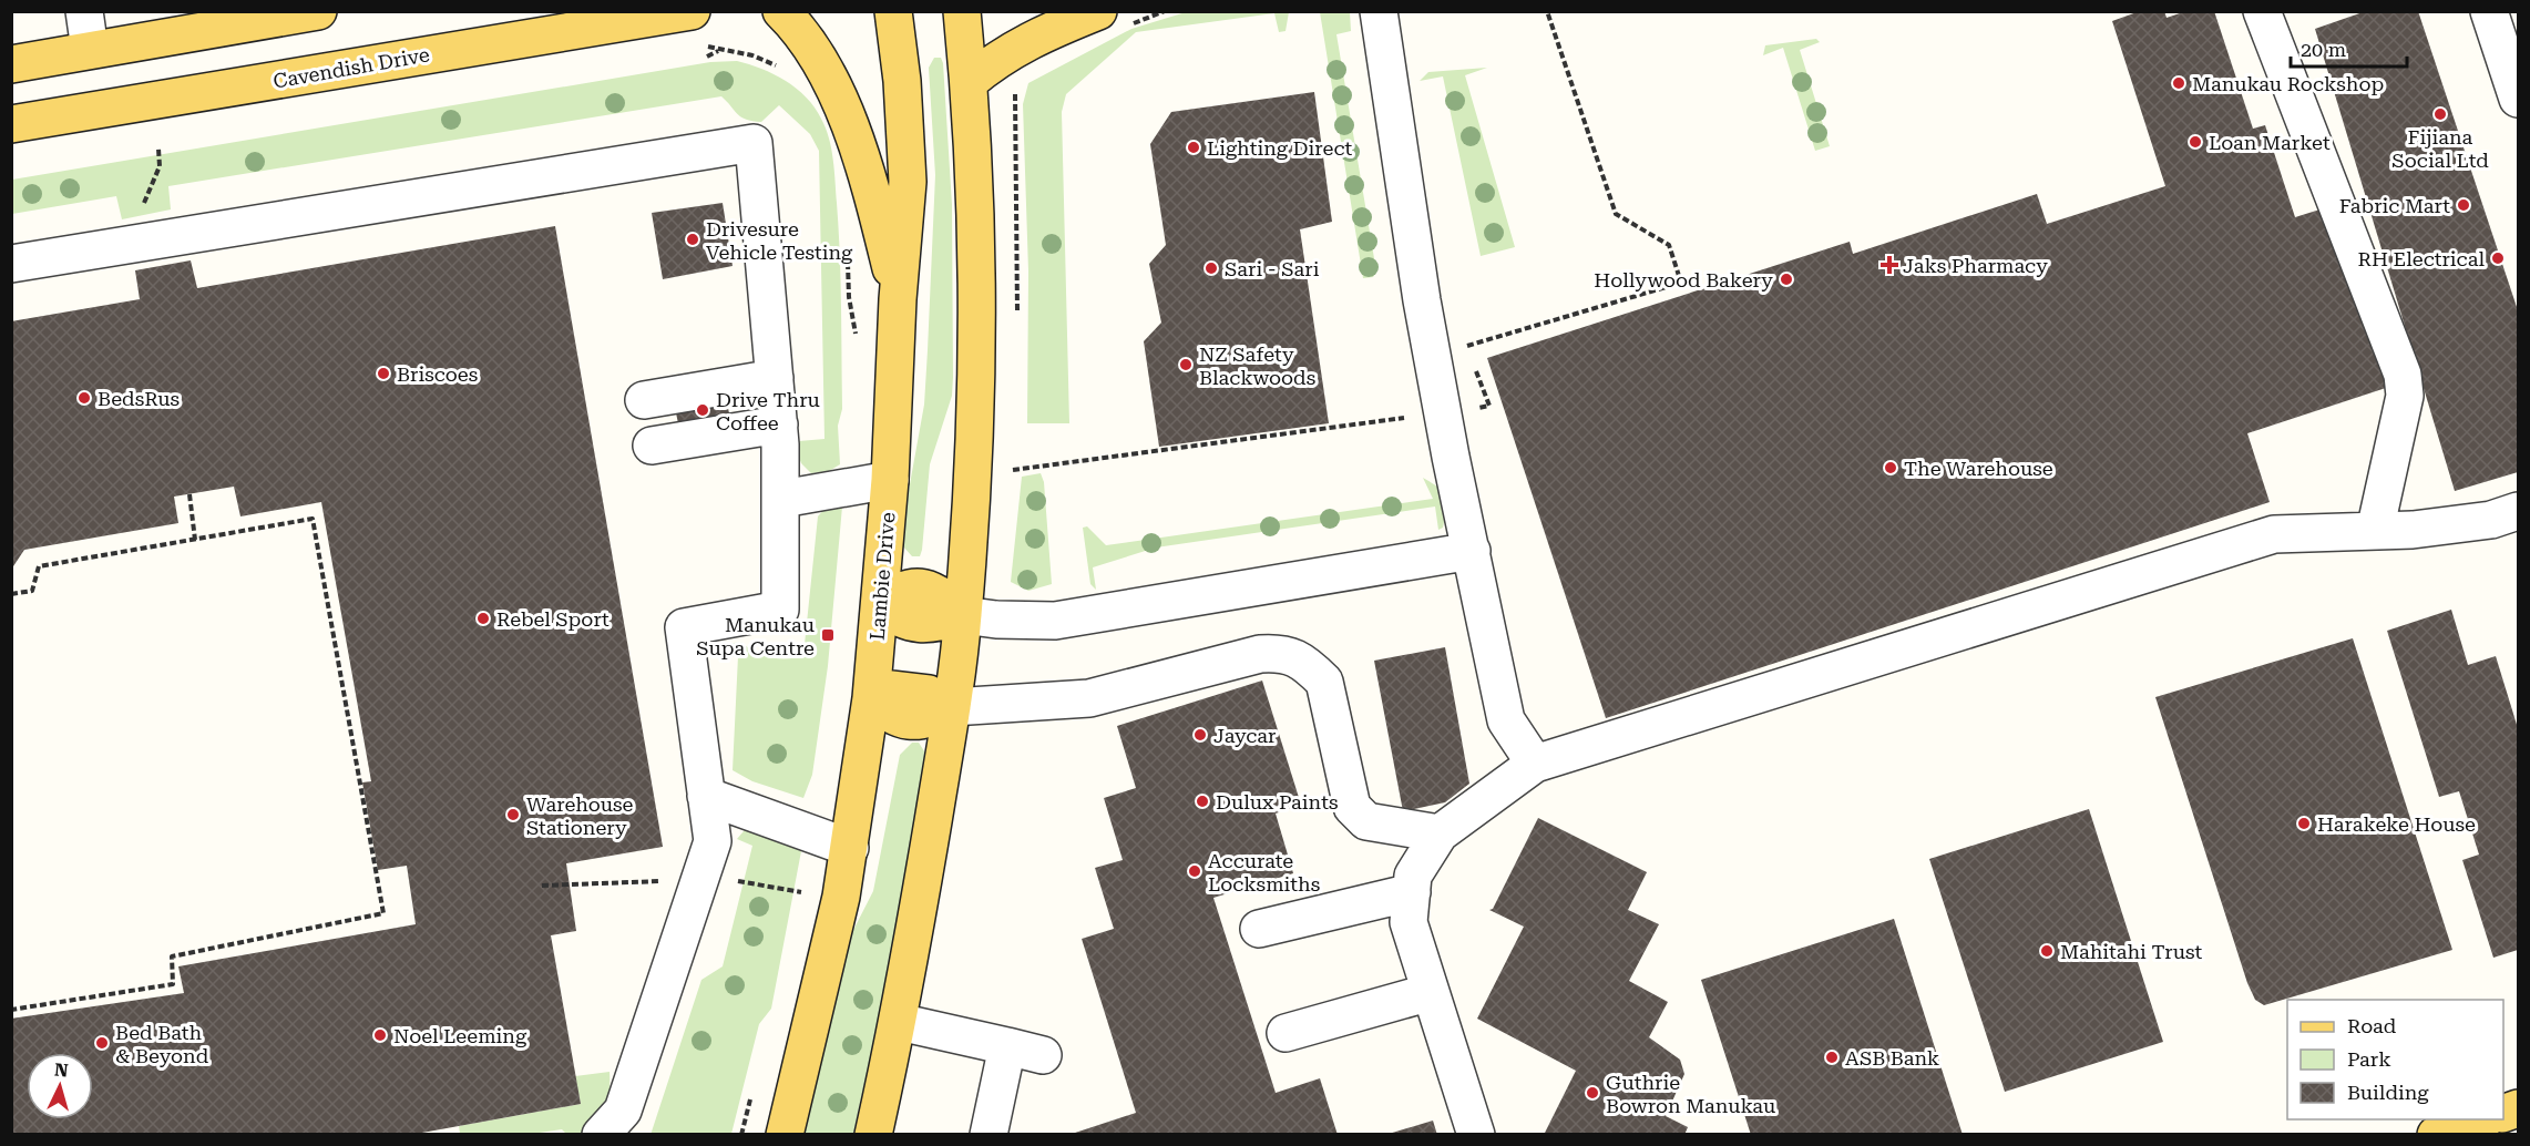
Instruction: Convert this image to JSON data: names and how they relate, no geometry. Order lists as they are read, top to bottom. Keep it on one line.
{"streets":{"main road":["Cavendish Drive","Lambie Drive"]},"places":{"other":["Manukau Rockshop","Fijiana Social Ltd","Loan Market","Lighting Direct","Fabric Mart","Drivesure Vehicle Testing","RH Electrical","Sari - Sari","Hollywood Bakery","NZ Safety Blackwoods","Briscoes","BedsRus","Drive Thru Coffee","The Warehouse","Rebel Sport","Jaycar","Dulux Paints","Warehouse Stationery","Harakeke House","Accurate Locksmiths","Mahitahi Trust","Noel Leeming","Bed Bath & Beyond","ASB Bank","Guthrie Bowron Manukau"],"health":["Jaks Pharmacy"],"transit":["Manukau Supa Centre"]},"legend":["Road","Park","Building"],"scale_bar":"20 m","north":"top"}
